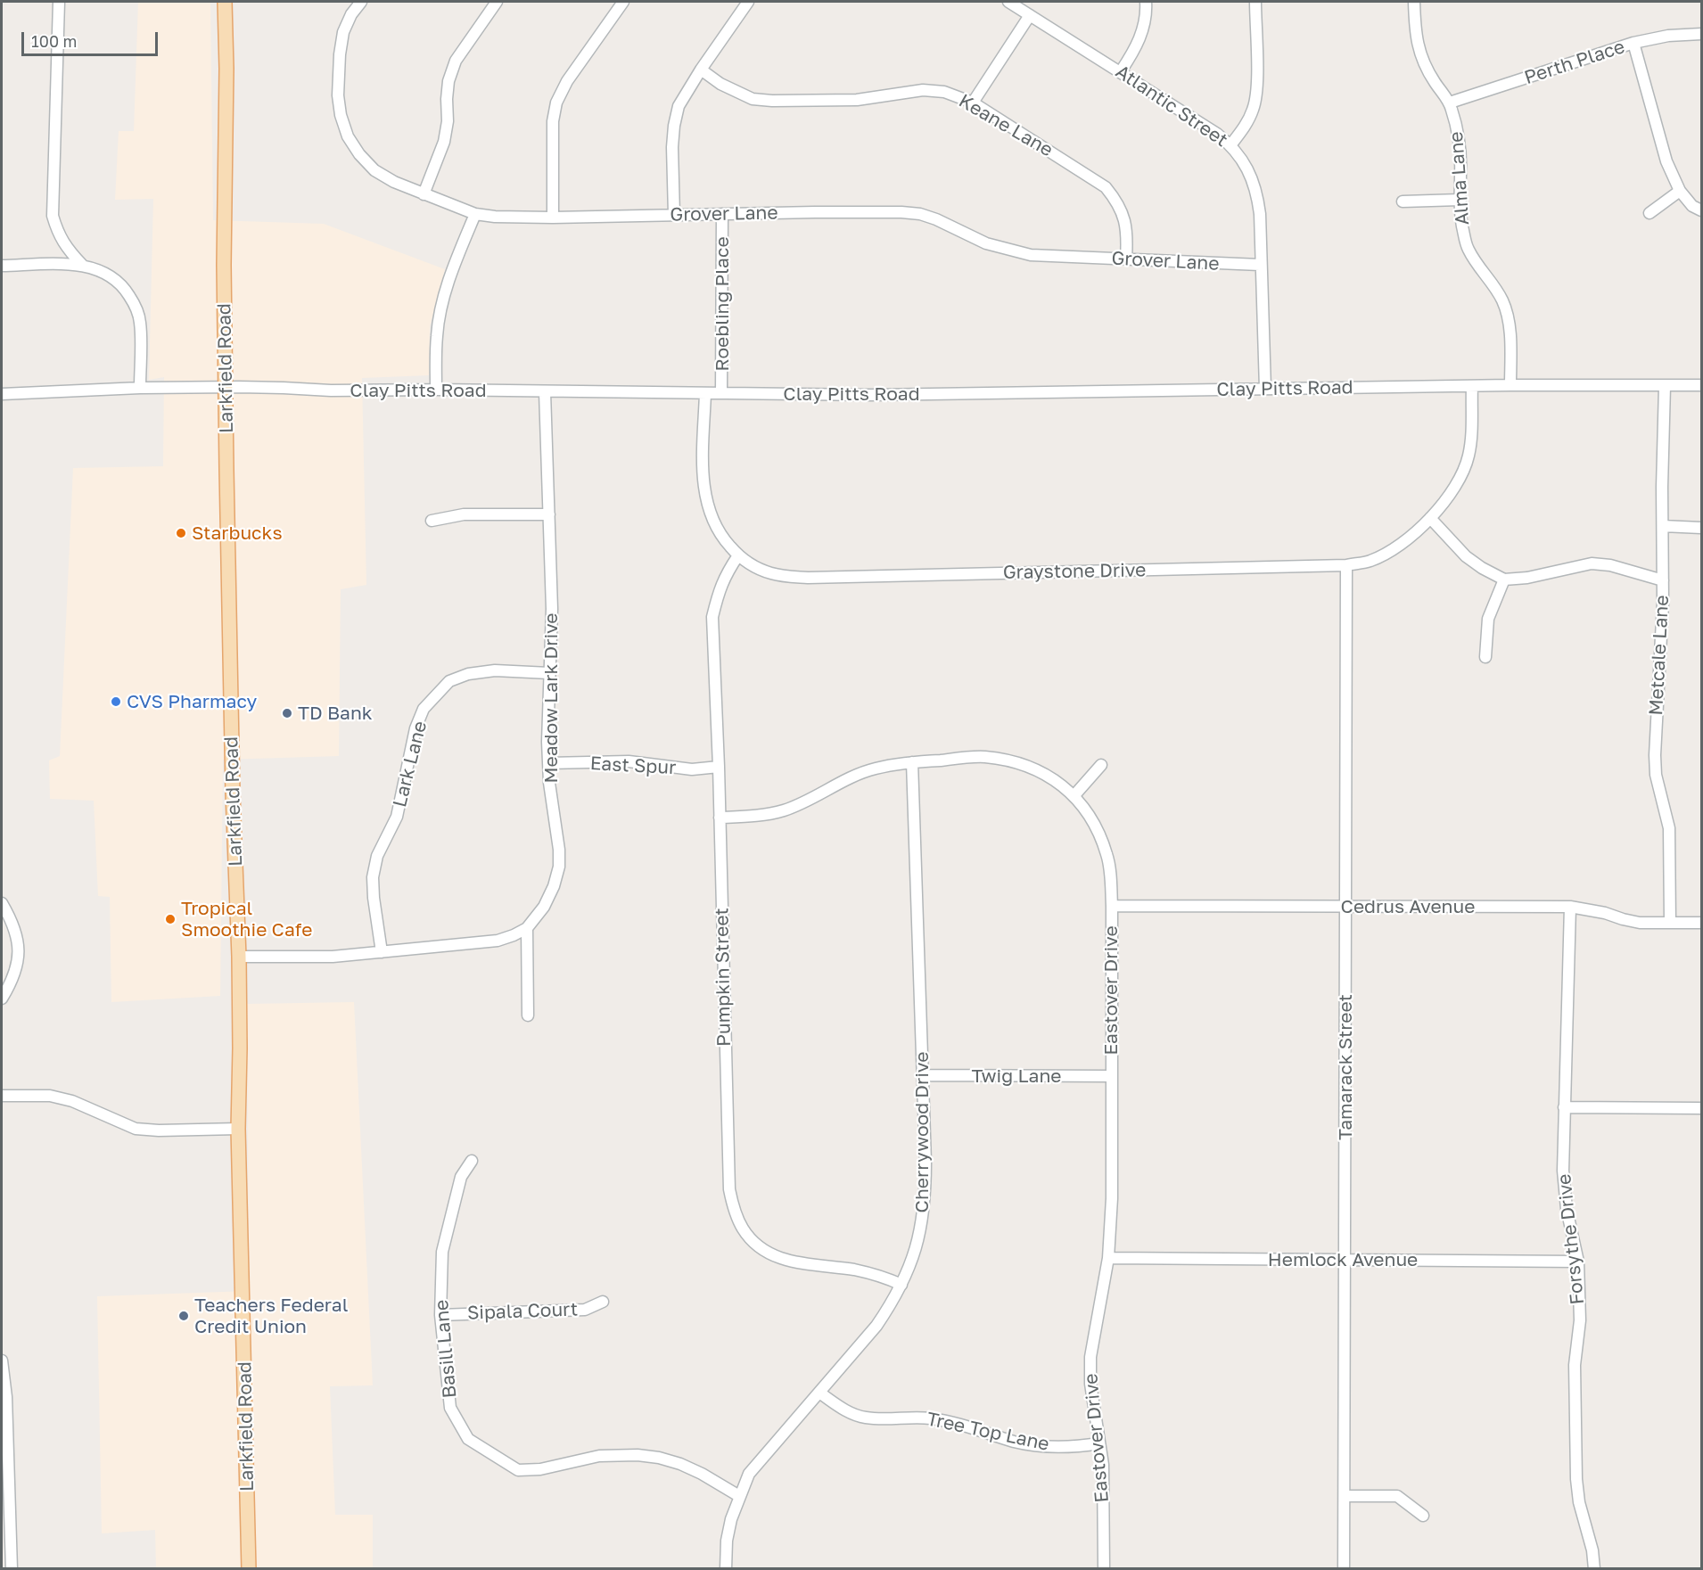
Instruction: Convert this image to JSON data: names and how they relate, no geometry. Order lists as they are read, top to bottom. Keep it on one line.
{"streets":{"main road":["Larkfield Road"],"street":["Perth Place","Atlantic Street","Keane Lane","Alma Lane","Grover Lane","Roebling Place","Clay Pitts Road","Graystone Drive","Metcale Lane","Meadow Lark Drive","Lark Lane","East Spur","Cedrus Avenue","Pumpkin Street","Eastover Drive","Tamarack Street","Twig Lane","Cherrywood Drive","Forsythe Drive","Hemlock Avenue","Sipala Court","Basill Lane","Tree Top Lane"]},"crossings":[["Perth Place","Alma Lane"],["Atlantic Street","Grover Lane"],["Atlantic Street","Clay Pitts Road"],["Keane Lane","Grover Lane"],["Alma Lane","Clay Pitts Road"],["Grover Lane","Roebling Place"],["Roebling Place","Clay Pitts Road"],["Larkfield Road","Clay Pitts Road"],["Larkfield Road","Meadow Lark Drive"],["Clay Pitts Road","Graystone Drive"],["Clay Pitts Road","Metcale Lane"],["Clay Pitts Road","Meadow Lark Drive"],["Graystone Drive","Pumpkin Street"],["Graystone Drive","Tamarack Street"],["Metcale Lane","Cedrus Avenue"],["Meadow Lark Drive","Lark Lane"],["Meadow Lark Drive","East Spur"],["East Spur","Pumpkin Street"],["Cedrus Avenue","Eastover Drive"],["Cedrus Avenue","Tamarack Street"],["Cedrus Avenue","Forsythe Drive"],["Pumpkin Street","Eastover Drive"],["Pumpkin Street","Cherrywood Drive"],["Eastover Drive","Twig Lane"],["Eastover Drive","Cherrywood Drive"],["Eastover Drive","Hemlock Avenue"],["Eastover Drive","Tree Top Lane"],["Tamarack Street","Hemlock Avenue"],["Twig Lane","Cherrywood Drive"],["Cherrywood Drive","Basill Lane"],["Cherrywood Drive","Tree Top Lane"],["Forsythe Drive","Hemlock Avenue"],["Sipala Court","Basill Lane"]],"places":["Starbucks","CVS Pharmacy","TD Bank","Tropical Smoothie Cafe","Teachers Federal Credit Union"],"scale_bar":"100 m"}
